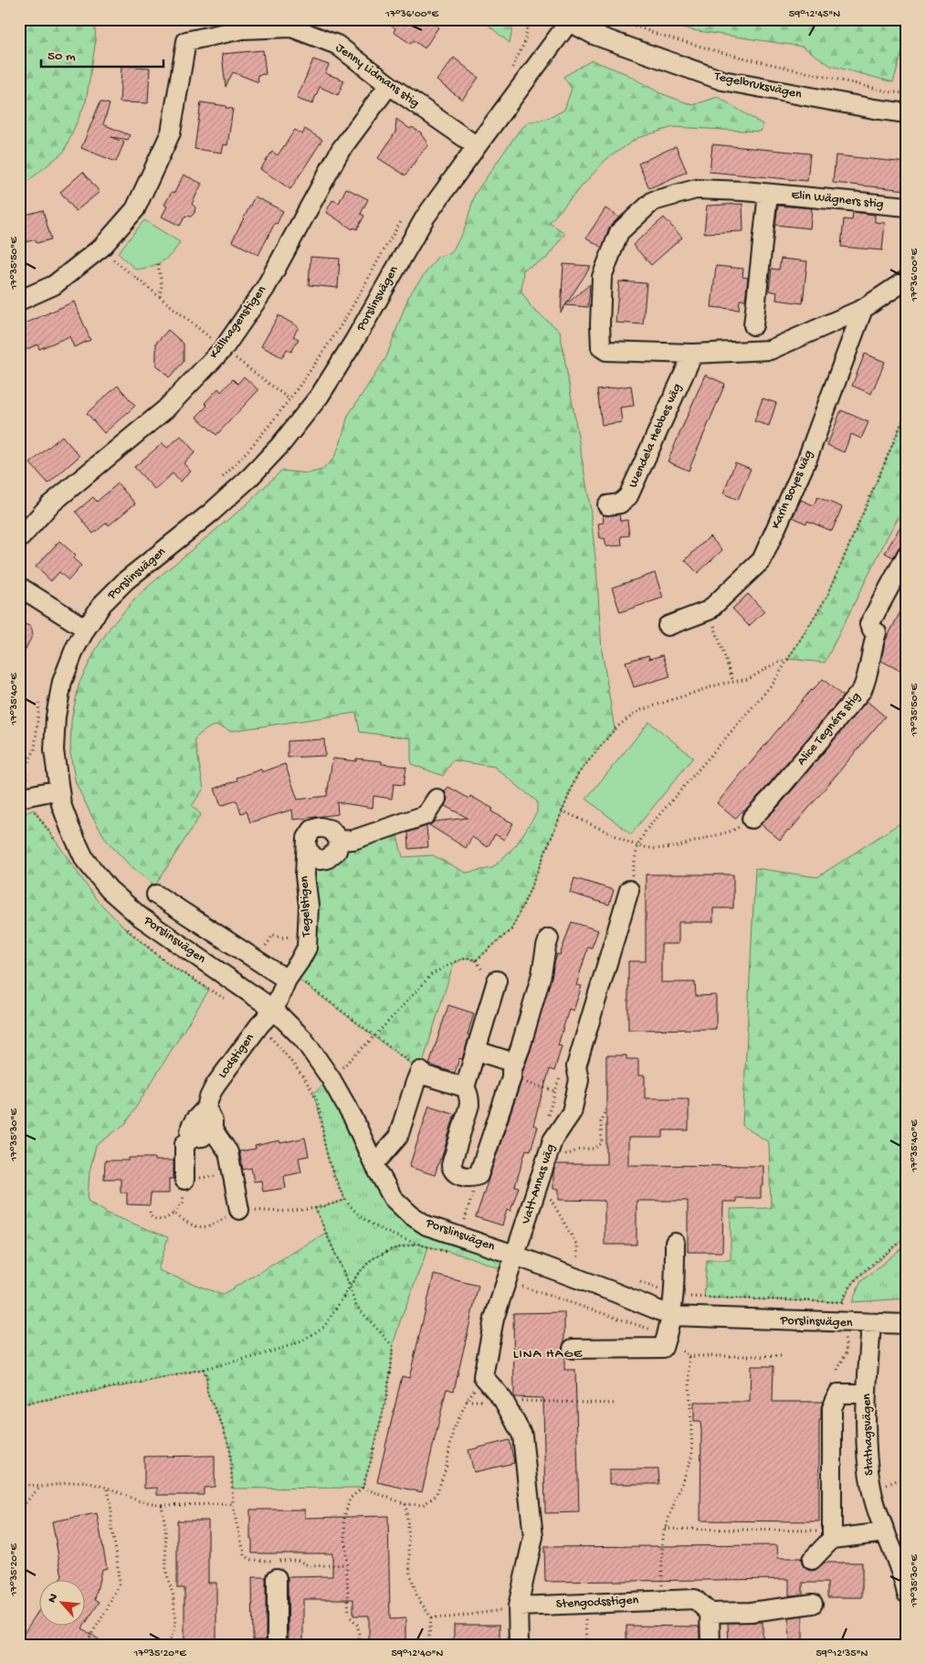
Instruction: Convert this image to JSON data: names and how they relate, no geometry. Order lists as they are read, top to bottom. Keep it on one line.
{"streets":{"street":["Jenny Lidmans stig","Tegelbruksvägen","Elin Wägners stig","Porslinsvägen","Källhagenstigen","Wendela Hebbes väg","Karin Boyes väg","Alice Tegnérs stig","Tegelstigen","Lodstigen","Vatt-Annas väg","Stathagsvägen","Stengodsstigen"]},"crossings":[["Jenny Lidmans stig","Porslinsvägen"],["Jenny Lidmans stig","Källhagenstigen"],["Tegelbruksvägen","Porslinsvägen"],["Elin Wägners stig","Wendela Hebbes väg"],["Porslinsvägen","Tegelstigen"],["Porslinsvägen","Lodstigen"],["Porslinsvägen","Vatt-Annas väg"],["Porslinsvägen","Stathagsvägen"],["Tegelstigen","Lodstigen"]],"districts":["LINA HAGE"],"scale_bar":"50 m","north":"top left","coordinates":["17°36'00\"E","59°12'45\"N","17°35'50\"E","17°35'40\"E","17°35'30\"E","17°35'20\"E","59°12'40\"N","59°12'35\"N"]}
